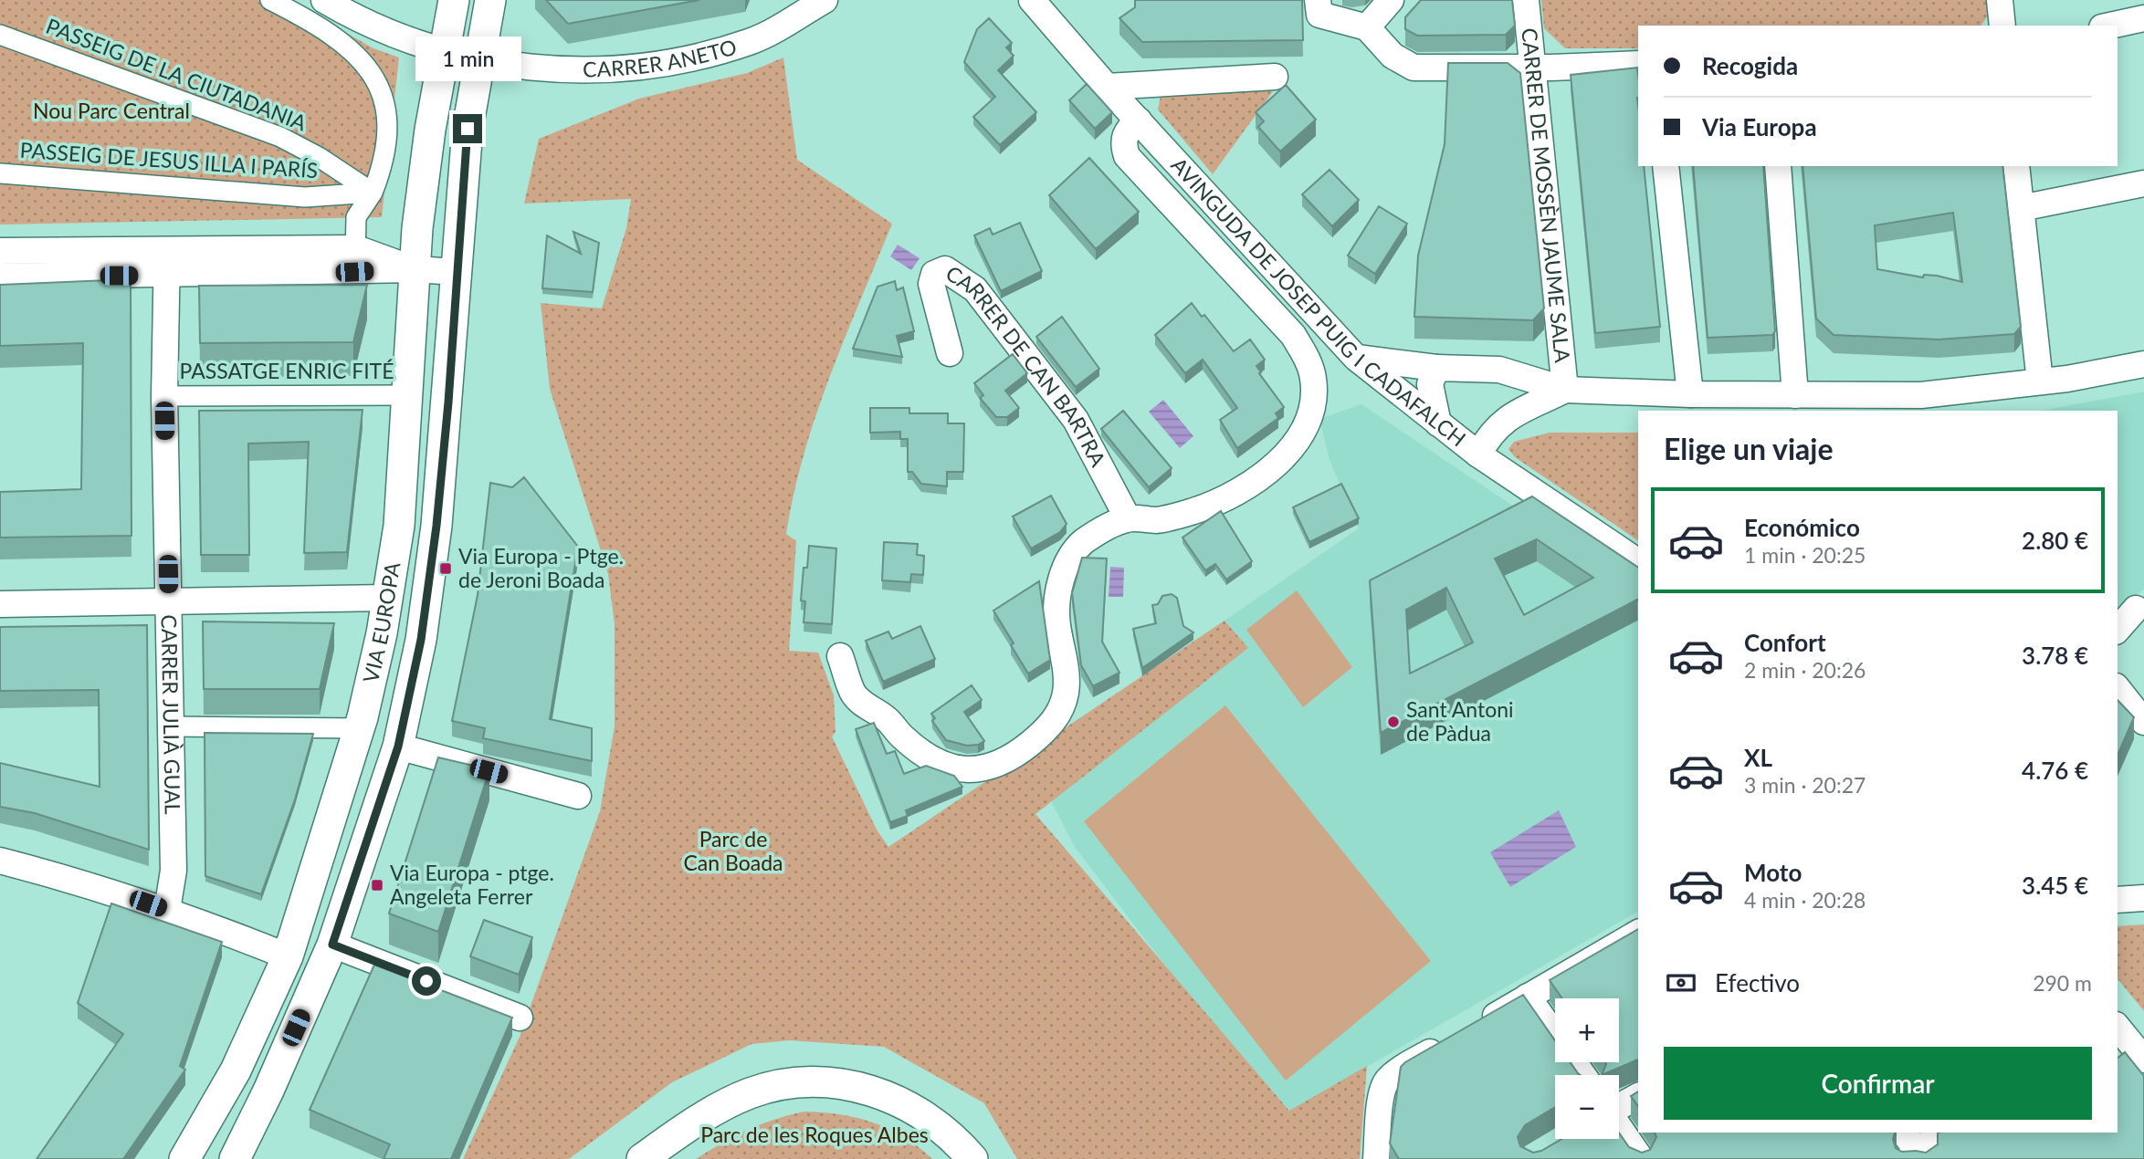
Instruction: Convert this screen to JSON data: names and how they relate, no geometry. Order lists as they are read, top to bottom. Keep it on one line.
{"streets":{"street":["CARRER ANETO","PASSEIG DE LA CIUTADANIA","PASSEIG DE JESUS ILLA I PARÍS","CARRER DE MOSSÈN JAUME SALA","AVINGUDA DE JOSEP PUIG I CADAFALCH","PASSATGE ENRIC FITÉ","CARRER DE CAN BARTRA","VIA EUROPA","CARRER JULIÀ GUAL"]},"crossings":[["CARRER ANETO","VIA EUROPA"],["PASSEIG DE LA CIUTADANIA","PASSEIG DE JESUS ILLA I PARÍS"],["PASSATGE ENRIC FITÉ","VIA EUROPA"],["PASSATGE ENRIC FITÉ","CARRER JULIÀ GUAL"]],"parks":["Nou Parc Central","Parc de Can Boada","Parc de les Roques Albes"],"places":{"transit":["Via Europa - Ptge. de Jeroni Boada","Via Europa - ptge. Angeleta Ferrer"],"other":["Sant Antoni de Pàdua"]},"page":{"banner":["Recogida","Via Europa"],"bubble":"1 min","heading":"Elige un viaje","list":[{"name":"Económico","note":"1 min · 20:25","value":"2.80 €"},{"name":"Confort","note":"2 min · 20:26","value":"3.78 €"},{"name":"XL","note":"3 min · 20:27","value":"4.76 €"},{"name":"Moto","note":"4 min · 20:28","value":"3.45 €"}],"pay":["Efectivo","290 m"],"map_buttons":["+","−"],"buttons":"Confirmar"}}
